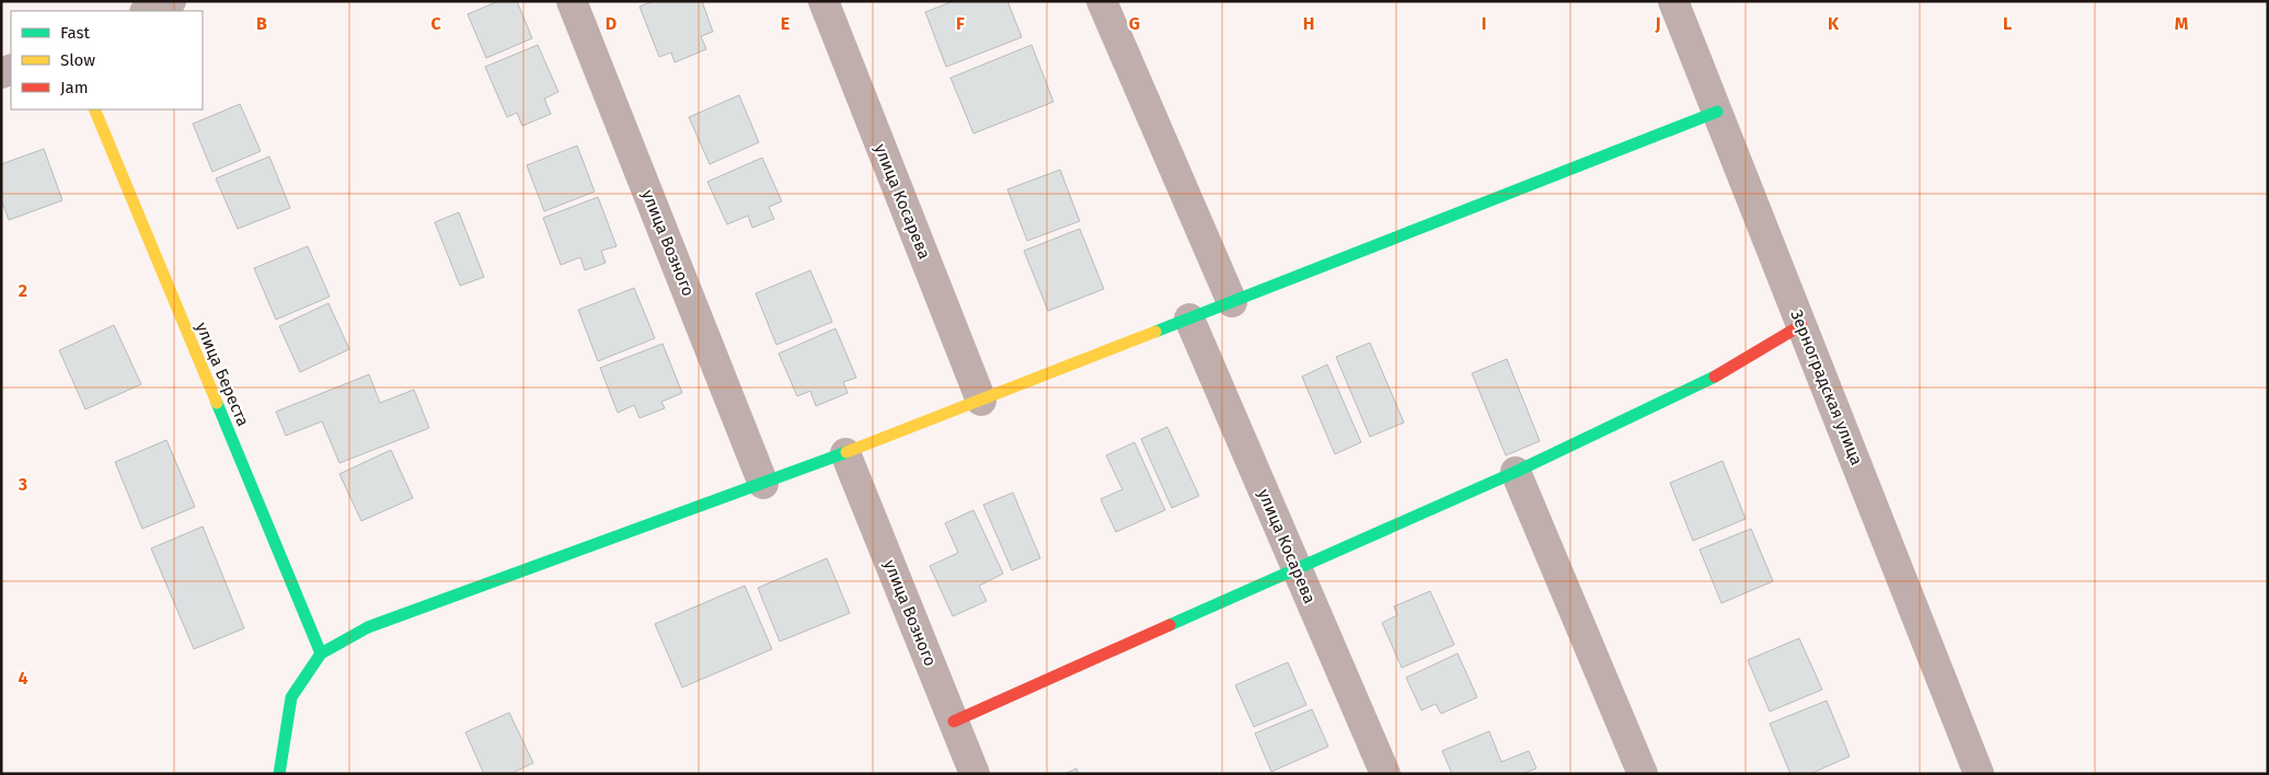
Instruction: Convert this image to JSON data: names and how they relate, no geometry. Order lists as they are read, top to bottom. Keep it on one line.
{"streets":{"street":["улица Косарева","улица Возного","улица Береста","Зерноградская улица"]},"legend":["Fast","Slow","Jam"],"grid":{"columns":["B","C","D","E","F","G","H","I","J","K","L","M"],"rows":["2","3","4"]}}
